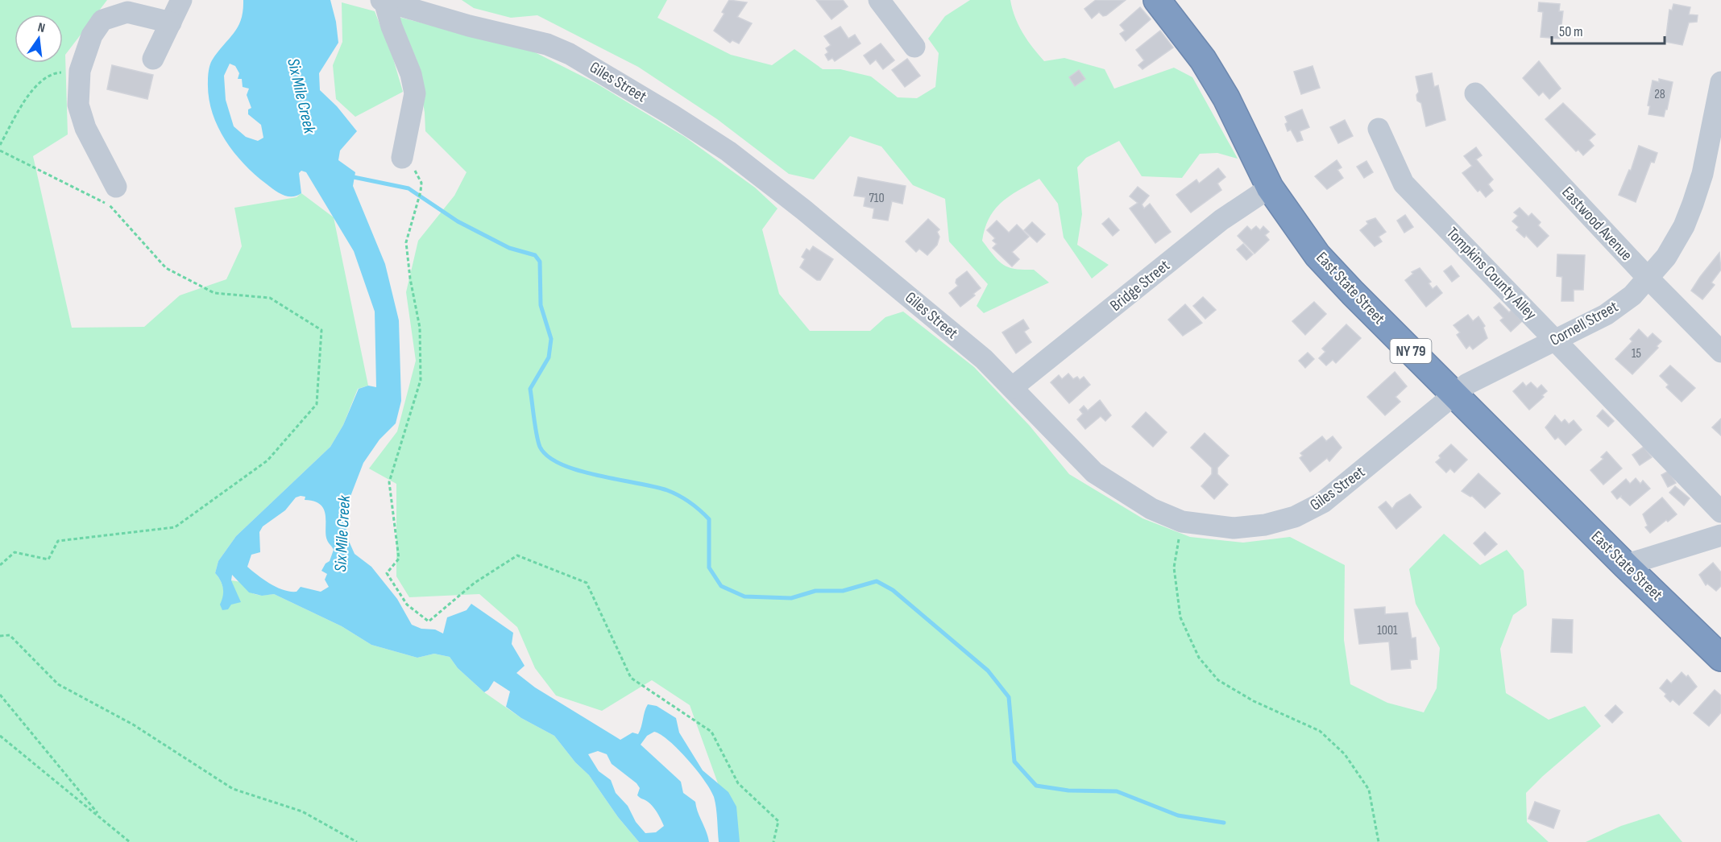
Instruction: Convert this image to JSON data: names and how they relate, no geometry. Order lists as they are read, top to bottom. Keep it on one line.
{"streets":{"highway":["East State Street","NY 79"],"street":["Giles Street","Eastwood Avenue","Tompkins County Alley","Bridge Street","Cornell Street"]},"crossings":[["Giles Street","Bridge Street"],["Giles Street","East State Street"],["Giles Street","Cornell Street"],["Eastwood Avenue","Cornell Street"],["Tompkins County Alley","Cornell Street"],["Bridge Street","East State Street"],["East State Street","Cornell Street"]],"water":["Six Mile Creek"],"house_numbers":["28","710","15","1001"],"scale_bar":"50 m","north":"top"}
